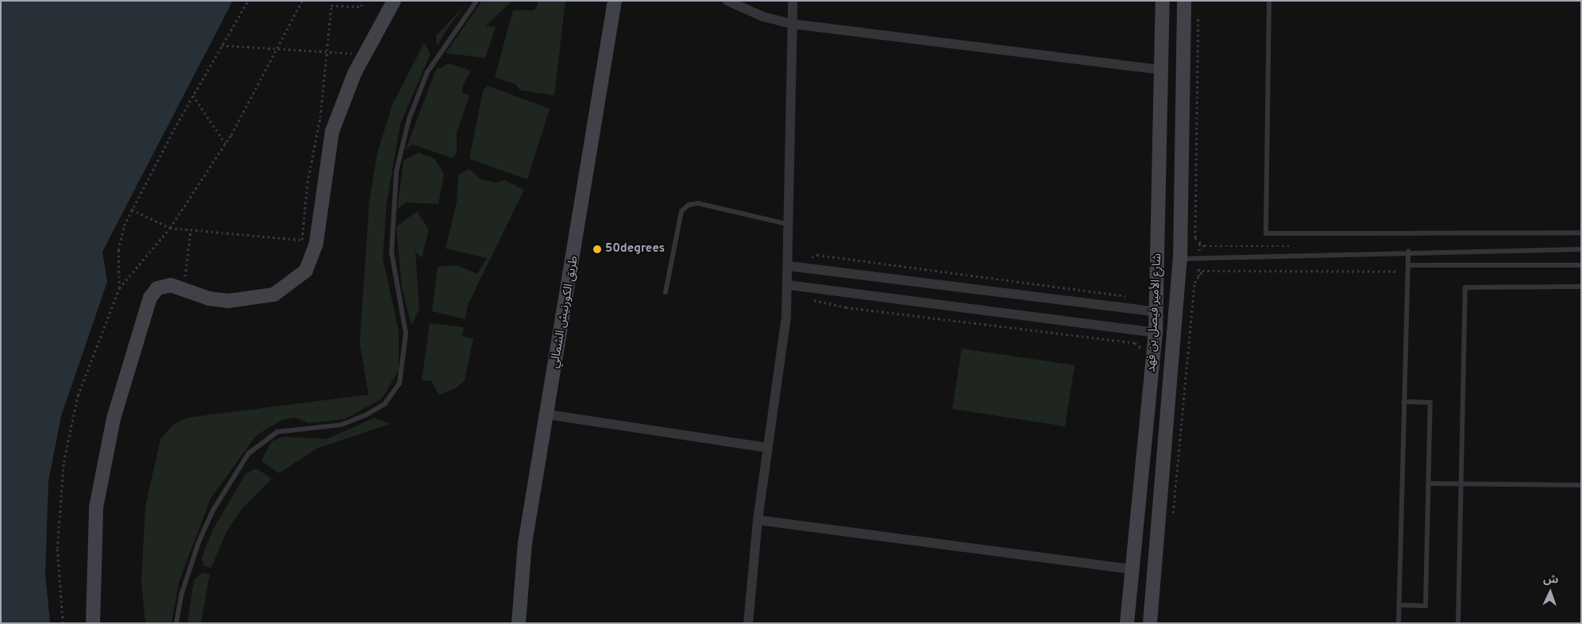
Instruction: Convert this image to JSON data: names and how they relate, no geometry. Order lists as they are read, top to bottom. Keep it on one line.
{"streets":{"main road":["طريق الكورنيش الشمالي","شارع الأمير فيصل بن فهد"]},"places":["50degrees"],"north":"top"}
